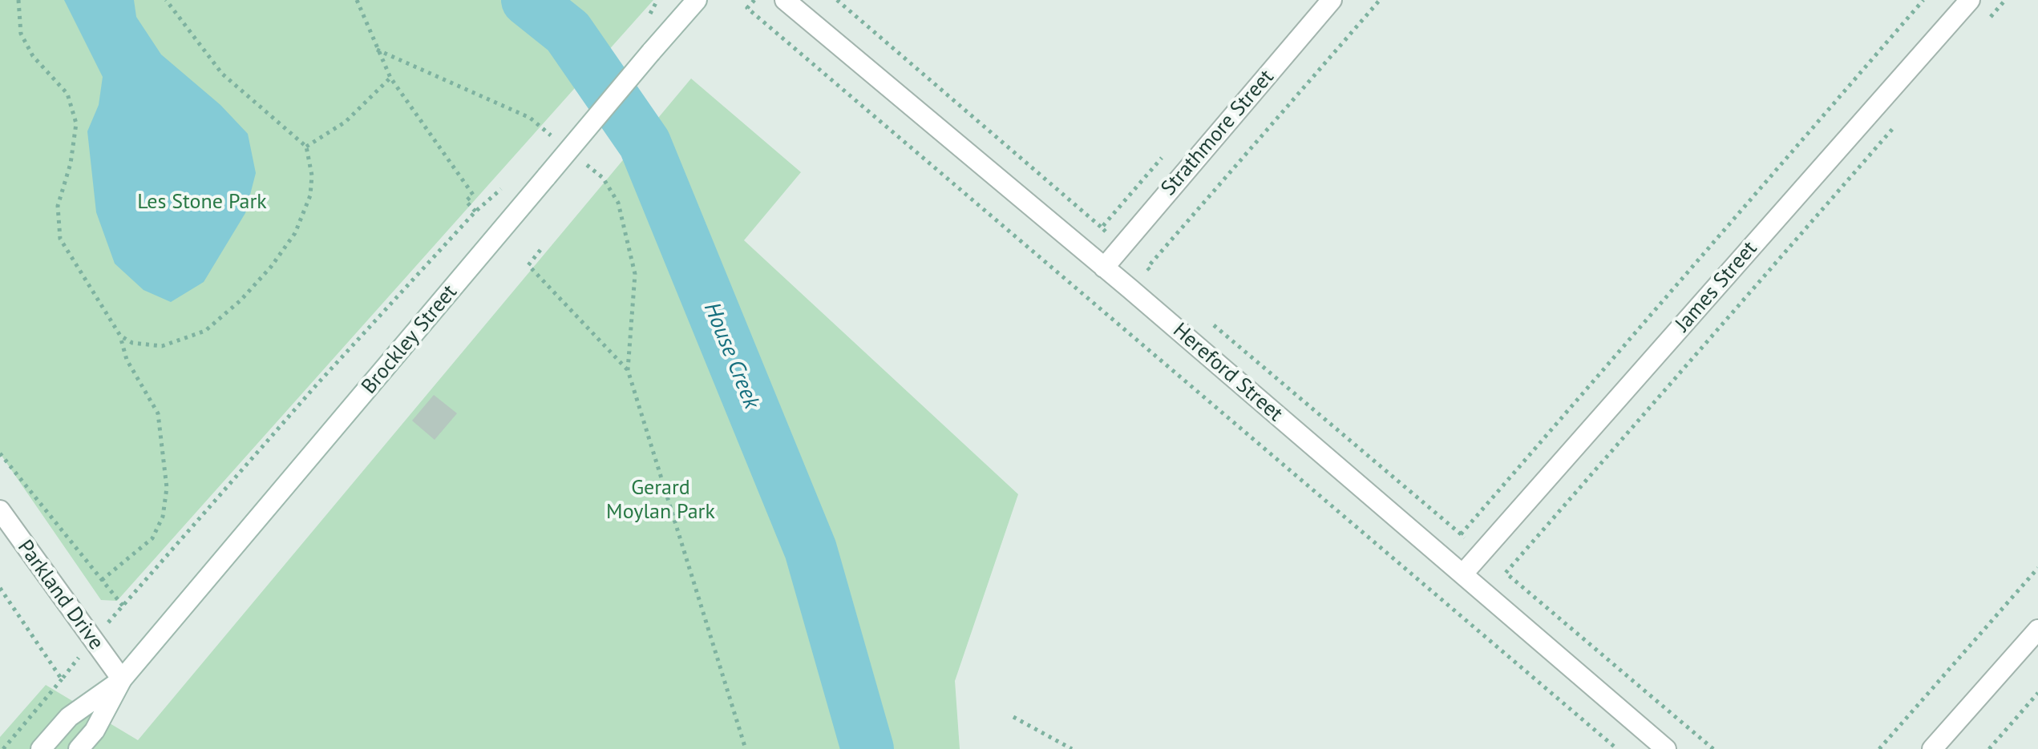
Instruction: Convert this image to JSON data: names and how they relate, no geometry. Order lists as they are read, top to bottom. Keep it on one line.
{"streets":{"street":["Strathmore Street","James Street","Brockley Street","Hereford Street","Parkland Drive"]},"crossings":[["Strathmore Street","Hereford Street"],["James Street","Hereford Street"],["Brockley Street","Parkland Drive"]],"water":["House Creek"],"parks":["Les Stone Park","Gerard Moylan Park"]}
